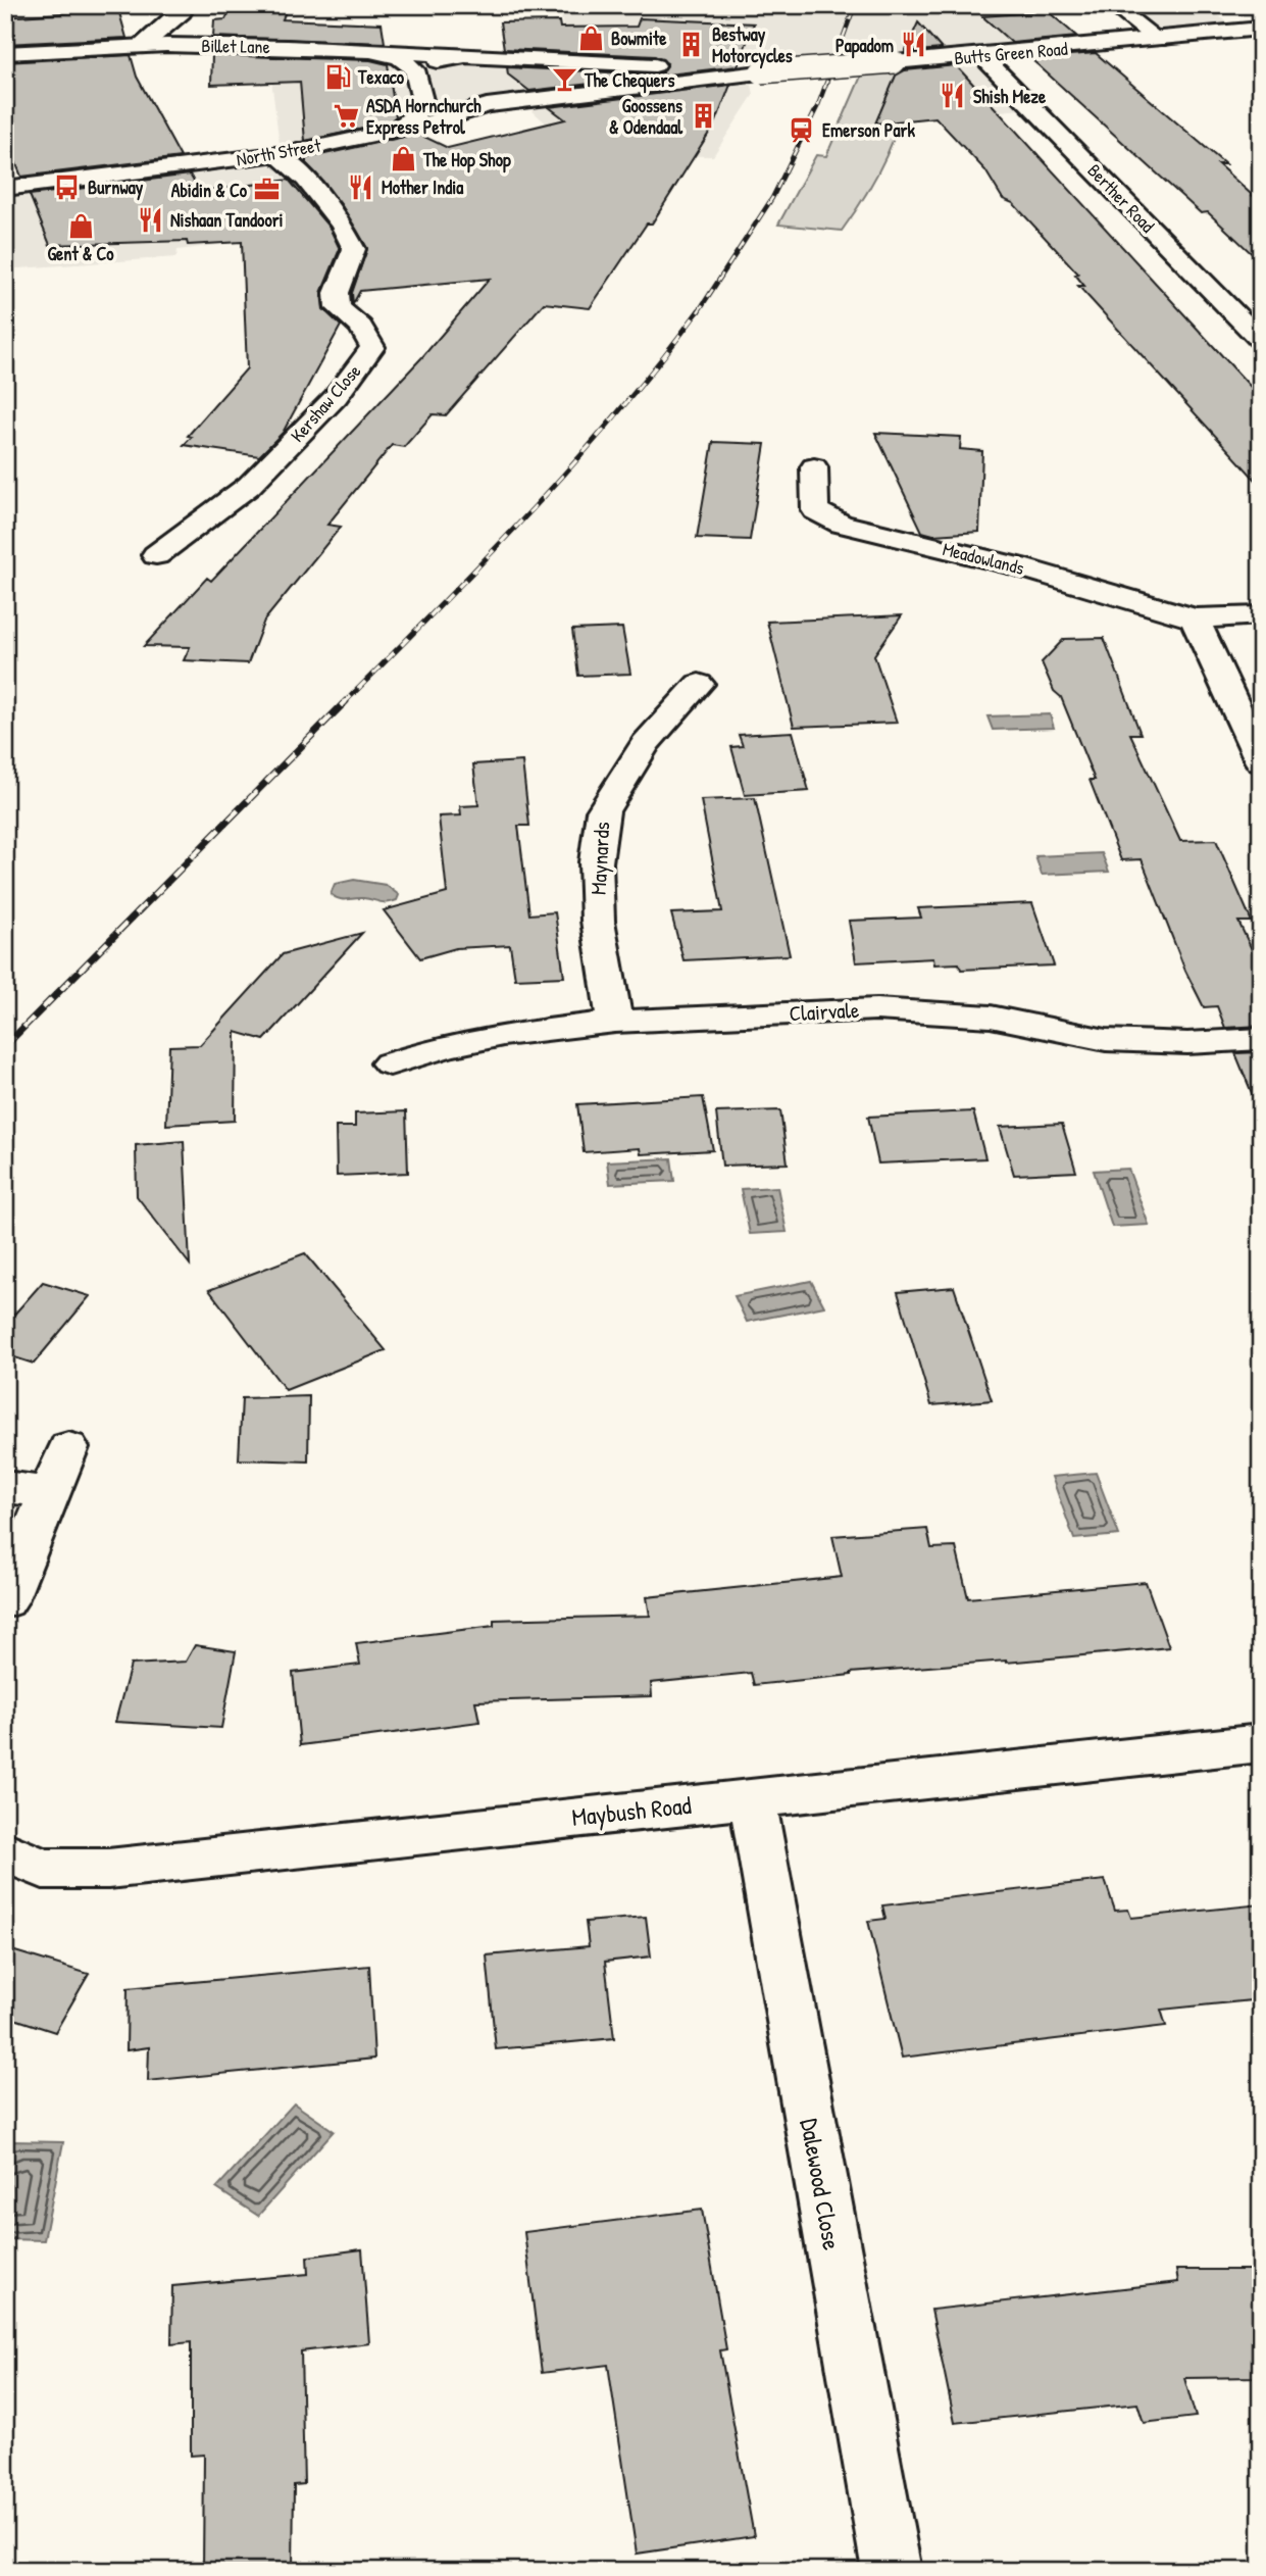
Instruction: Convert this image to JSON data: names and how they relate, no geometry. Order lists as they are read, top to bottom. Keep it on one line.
{"streets":{"street":["Billet Lane","Butts Green Road","North Street","Berther Road","Kershaw Close","Meadowlands","Maynards","Clairvale","Maybush Road","Dalewood Close"]},"crossings":[["Billet Lane","Butts Green Road"],["Billet Lane","North Street"],["Butts Green Road","North Street"],["Butts Green Road","Berther Road"],["North Street","Kershaw Close"],["Maynards","Clairvale"],["Maybush Road","Dalewood Close"]],"places":{"shop":["Bowmite","The Hop Shop","Gent & Co"],"building":["Bestway Motorcycles","Goossens & Odendaal"],"restaurant":["Papadom","Shish Meze","Mother India","Nishaan Tandoori"],"fuel station":["Texaco"],"bar":["The Chequers"],"supermarket":["ASDA Hornchurch Express Petrol"],"station":["Emerson Park"],"bus stop":["Burnway"],"office":["Abidin & Co"]}}
